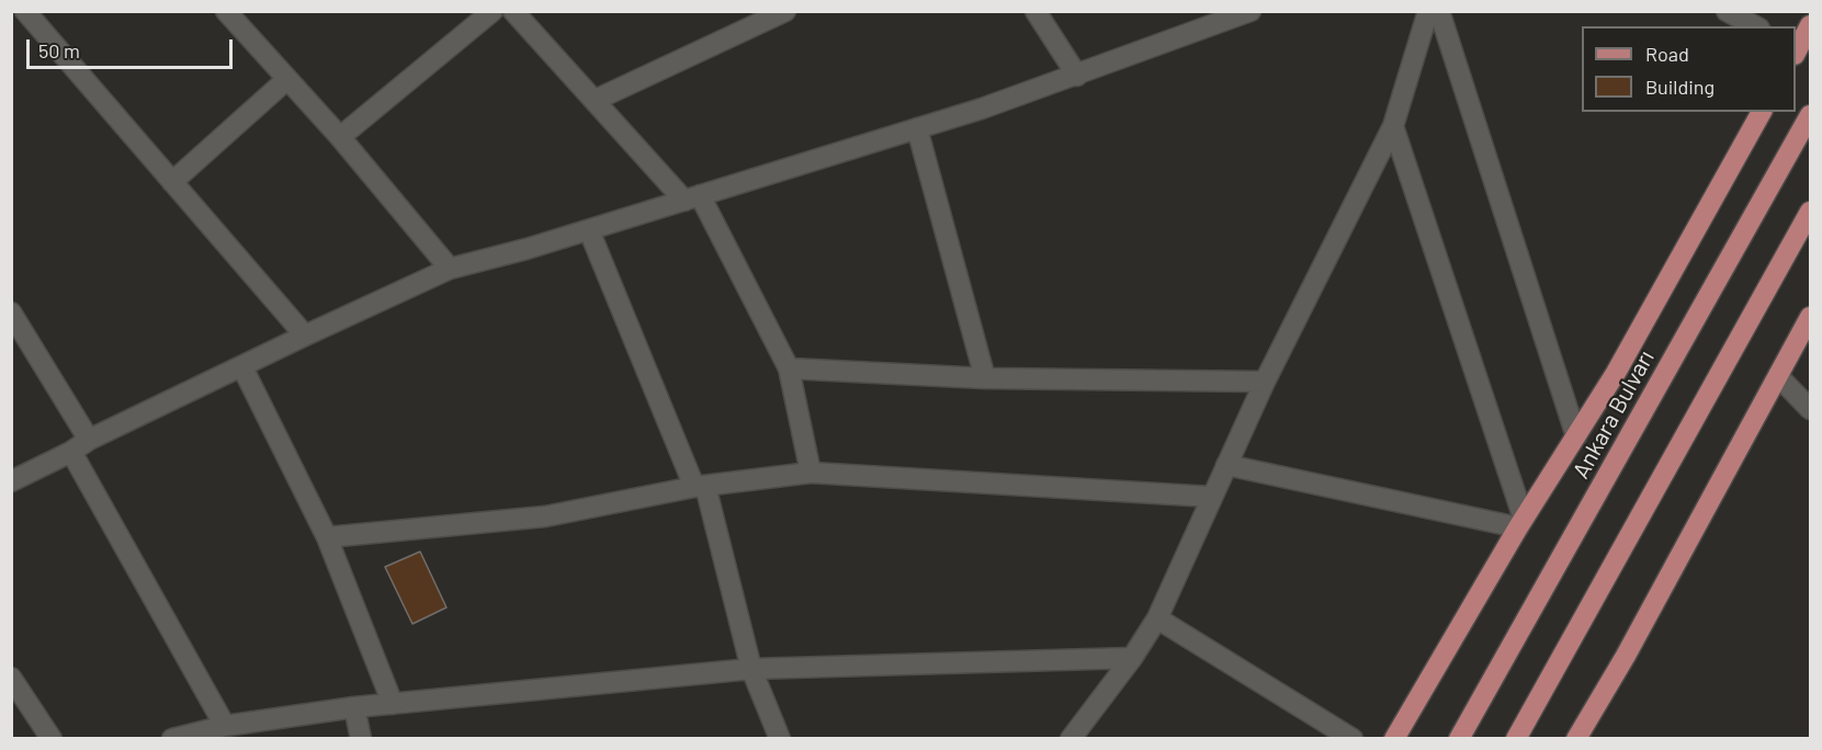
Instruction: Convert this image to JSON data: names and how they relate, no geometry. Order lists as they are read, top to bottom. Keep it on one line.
{"streets":{"main road":["Ankara Bulvarı"]},"legend":["Road","Building"],"scale_bar":"50 m"}
